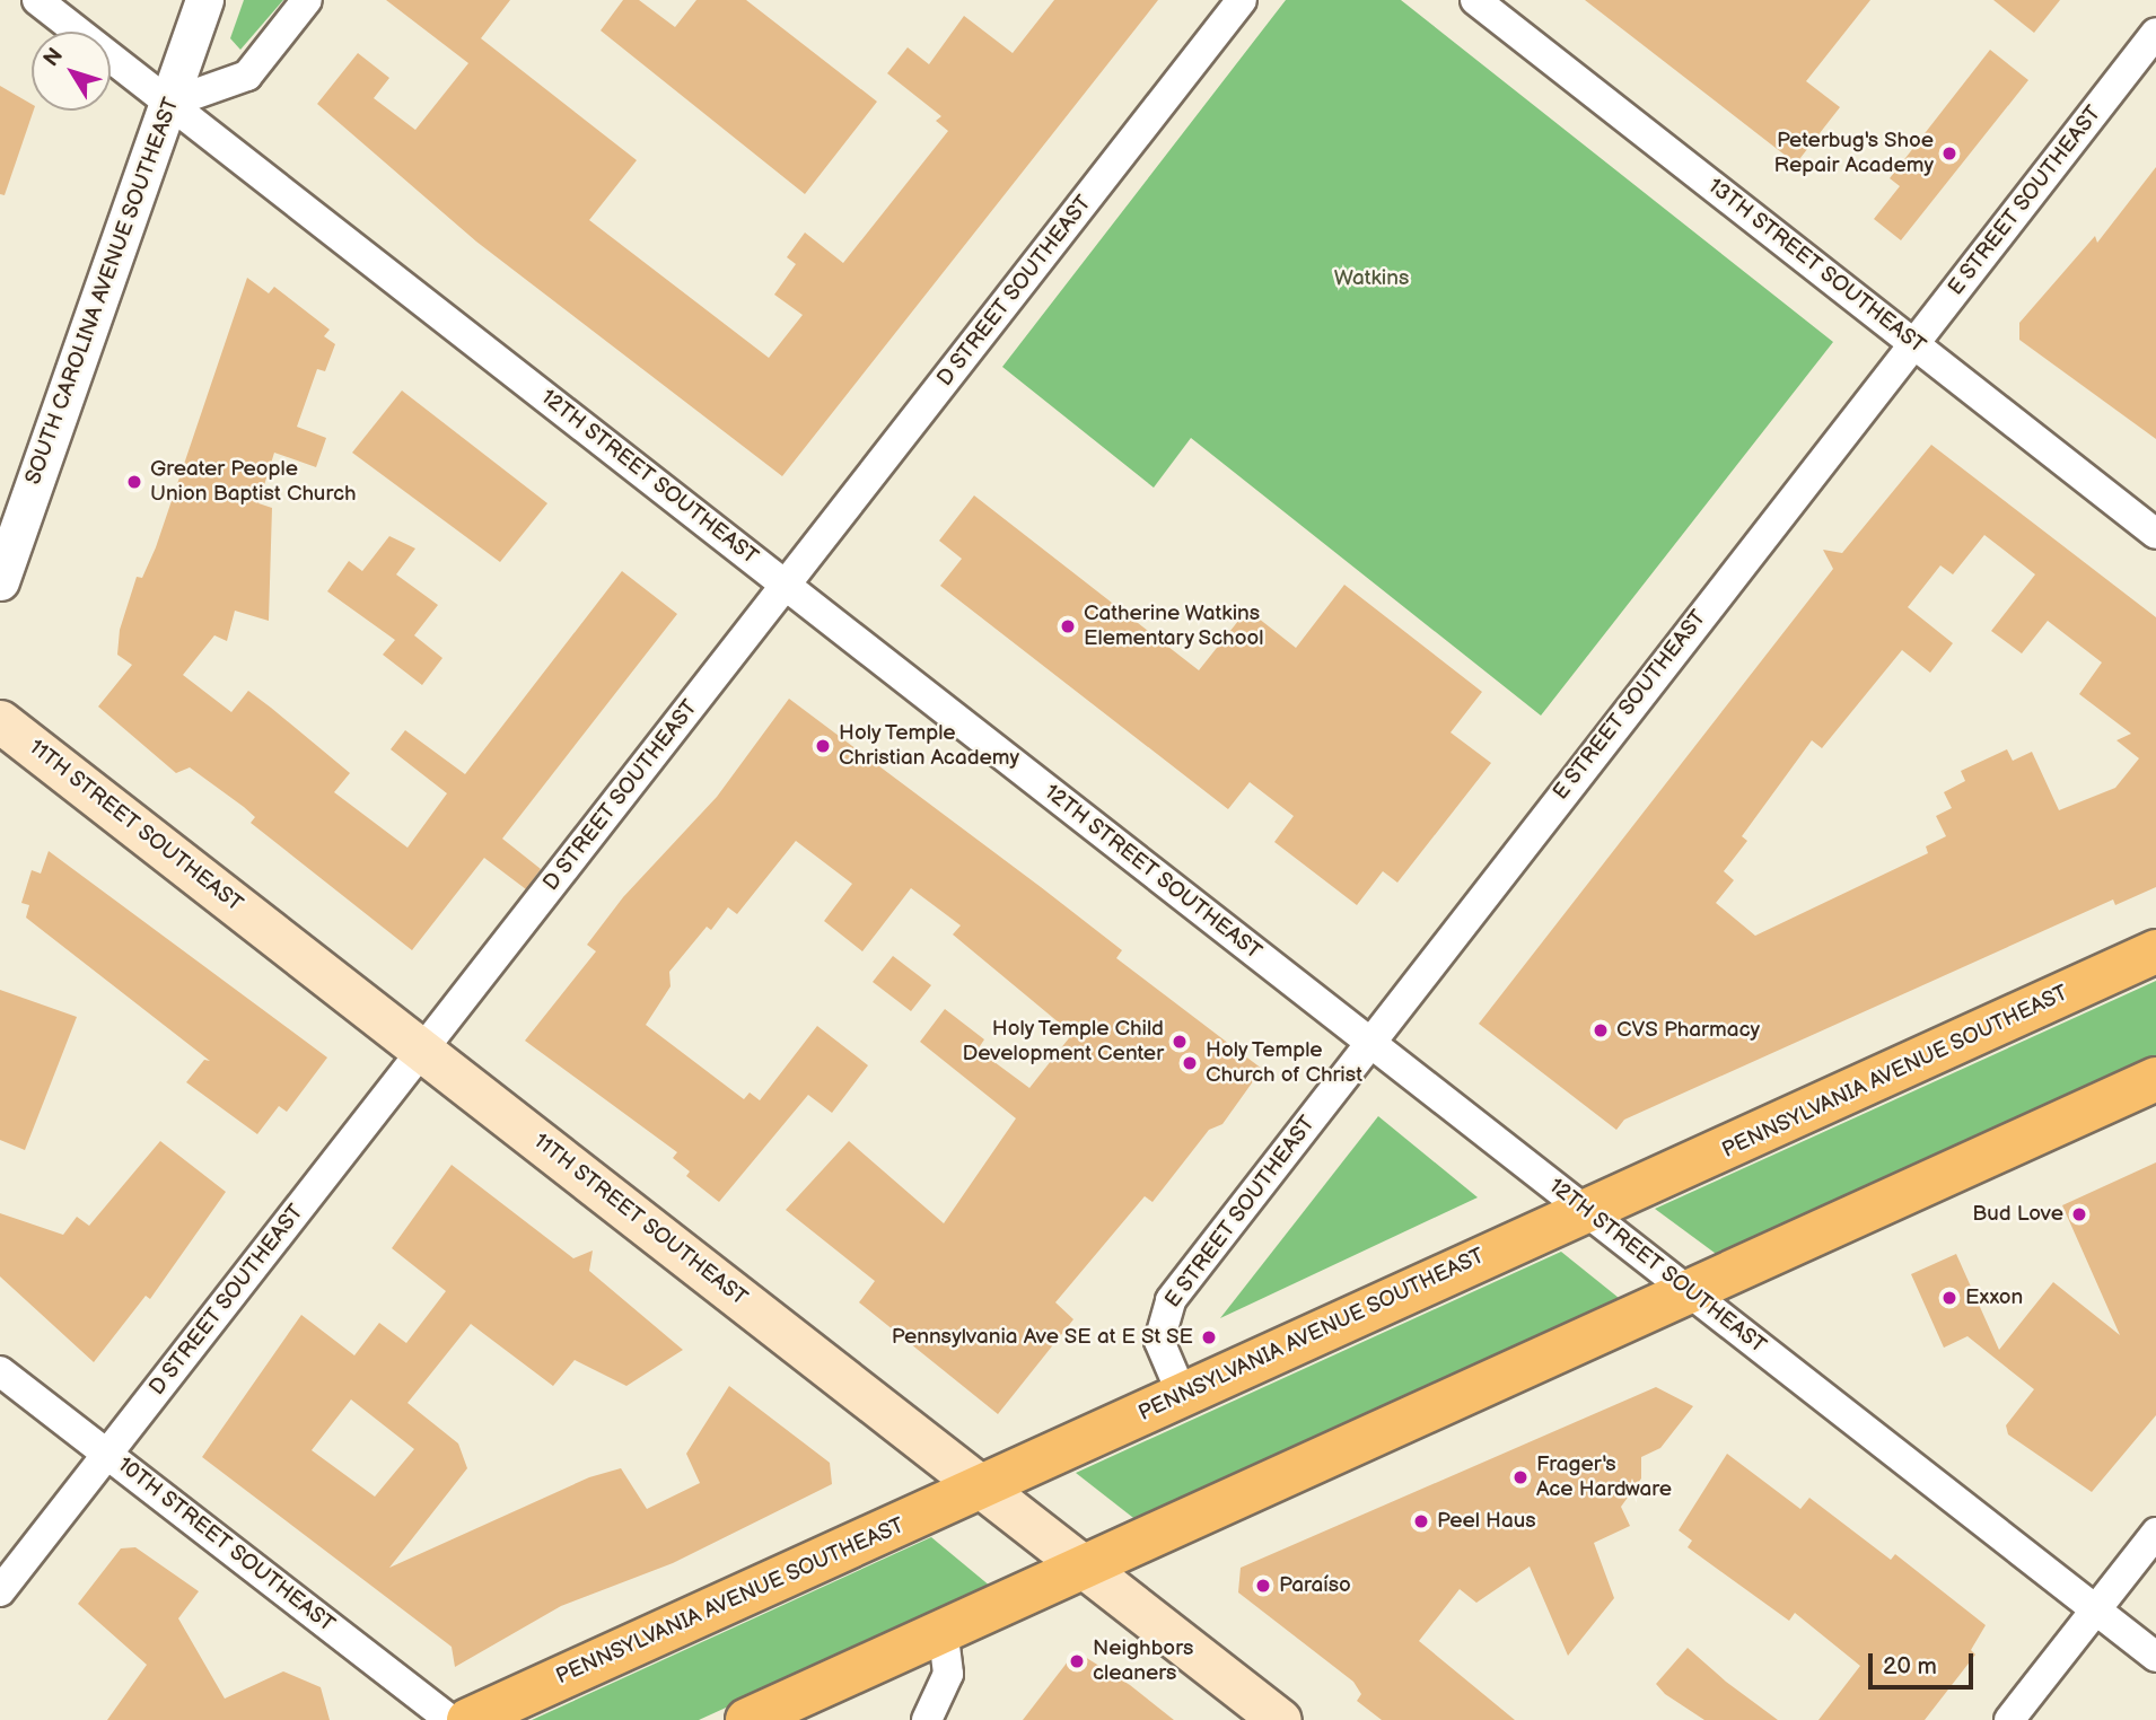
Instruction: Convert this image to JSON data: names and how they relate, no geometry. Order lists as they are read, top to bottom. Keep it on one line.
{"streets":{"main road":["11TH STREET SOUTHEAST","PENNSYLVANIA AVENUE SOUTHEAST"],"street":["E STREET SOUTHEAST","13TH STREET SOUTHEAST","SOUTH CAROLINA AVENUE SOUTHEAST","D STREET SOUTHEAST","12TH STREET SOUTHEAST","10TH STREET SOUTHEAST"]},"crossings":[["E STREET SOUTHEAST","13TH STREET SOUTHEAST"],["E STREET SOUTHEAST","12TH STREET SOUTHEAST"],["E STREET SOUTHEAST","PENNSYLVANIA AVENUE SOUTHEAST"],["SOUTH CAROLINA AVENUE SOUTHEAST","12TH STREET SOUTHEAST"],["D STREET SOUTHEAST","12TH STREET SOUTHEAST"],["D STREET SOUTHEAST","11TH STREET SOUTHEAST"],["D STREET SOUTHEAST","10TH STREET SOUTHEAST"],["12TH STREET SOUTHEAST","PENNSYLVANIA AVENUE SOUTHEAST"],["11TH STREET SOUTHEAST","PENNSYLVANIA AVENUE SOUTHEAST"]],"parks":["Watkins"],"places":["Peterbug's Shoe Repair Academy","Greater People Union Baptist Church","Catherine Watkins Elementary School","Holy Temple Christian Academy","CVS Pharmacy","Holy Temple Child Development Center","Holy Temple Church of Christ","Bud Love","Exxon","Pennsylvania Ave SE at E St SE","Frager's Ace Hardware","Peel Haus","Paraíso","Neighbors cleaners"],"scale_bar":"20 m","north":"top left"}
